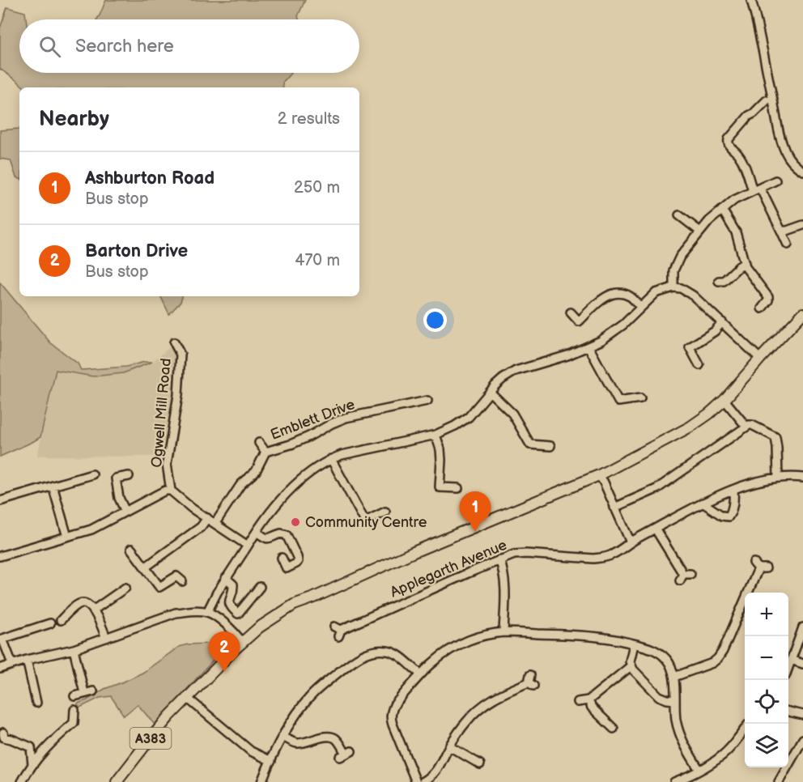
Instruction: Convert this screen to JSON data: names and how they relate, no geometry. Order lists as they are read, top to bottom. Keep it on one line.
{"streets":{"main road":["A383"],"street":["Ogwell Mill Road","Emblett Drive","Applegarth Avenue"]},"places":["Community Centre"],"page":{"search":"Search here","heading":["Nearby","2 results"],"list":[{"mark":"1","name":"Ashburton Road","note":"Bus stop","value":"250 m"},{"mark":"2","name":"Barton Drive","note":"Bus stop","value":"470 m"}],"pins":["1","2"],"map_buttons":["+","−"]}}
